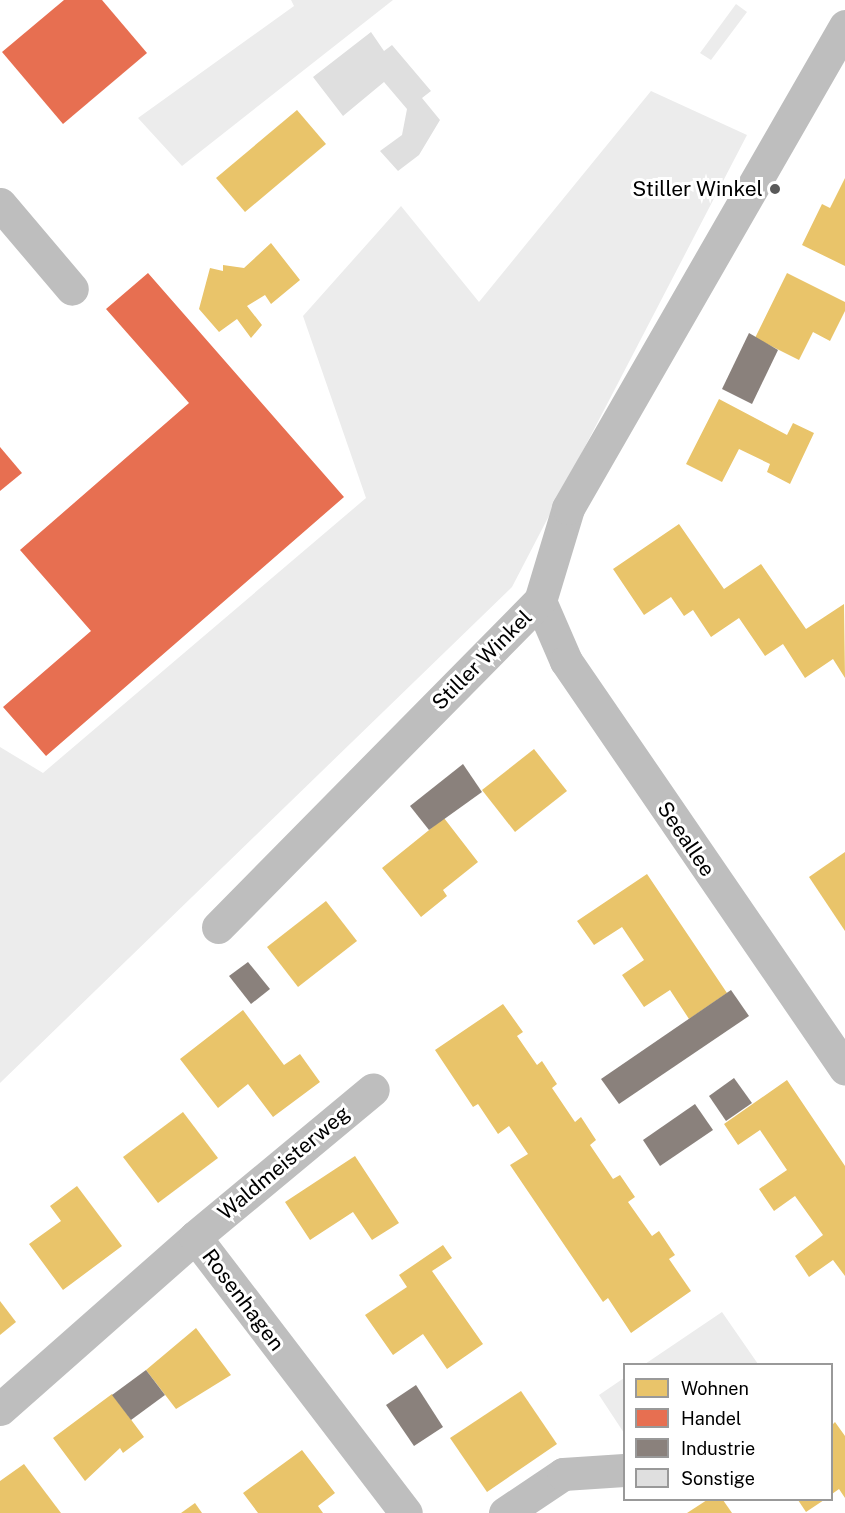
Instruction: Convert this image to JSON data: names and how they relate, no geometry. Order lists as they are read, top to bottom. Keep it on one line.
{"streets":{"street":["Stiller Winkel","Seeallee","Waldmeisterweg","Rosenhagen"]},"crossings":[["Stiller Winkel","Seeallee"],["Waldmeisterweg","Rosenhagen"]],"places":["Stiller Winkel"],"legend":["Wohnen","Handel","Industrie","Sonstige"]}
